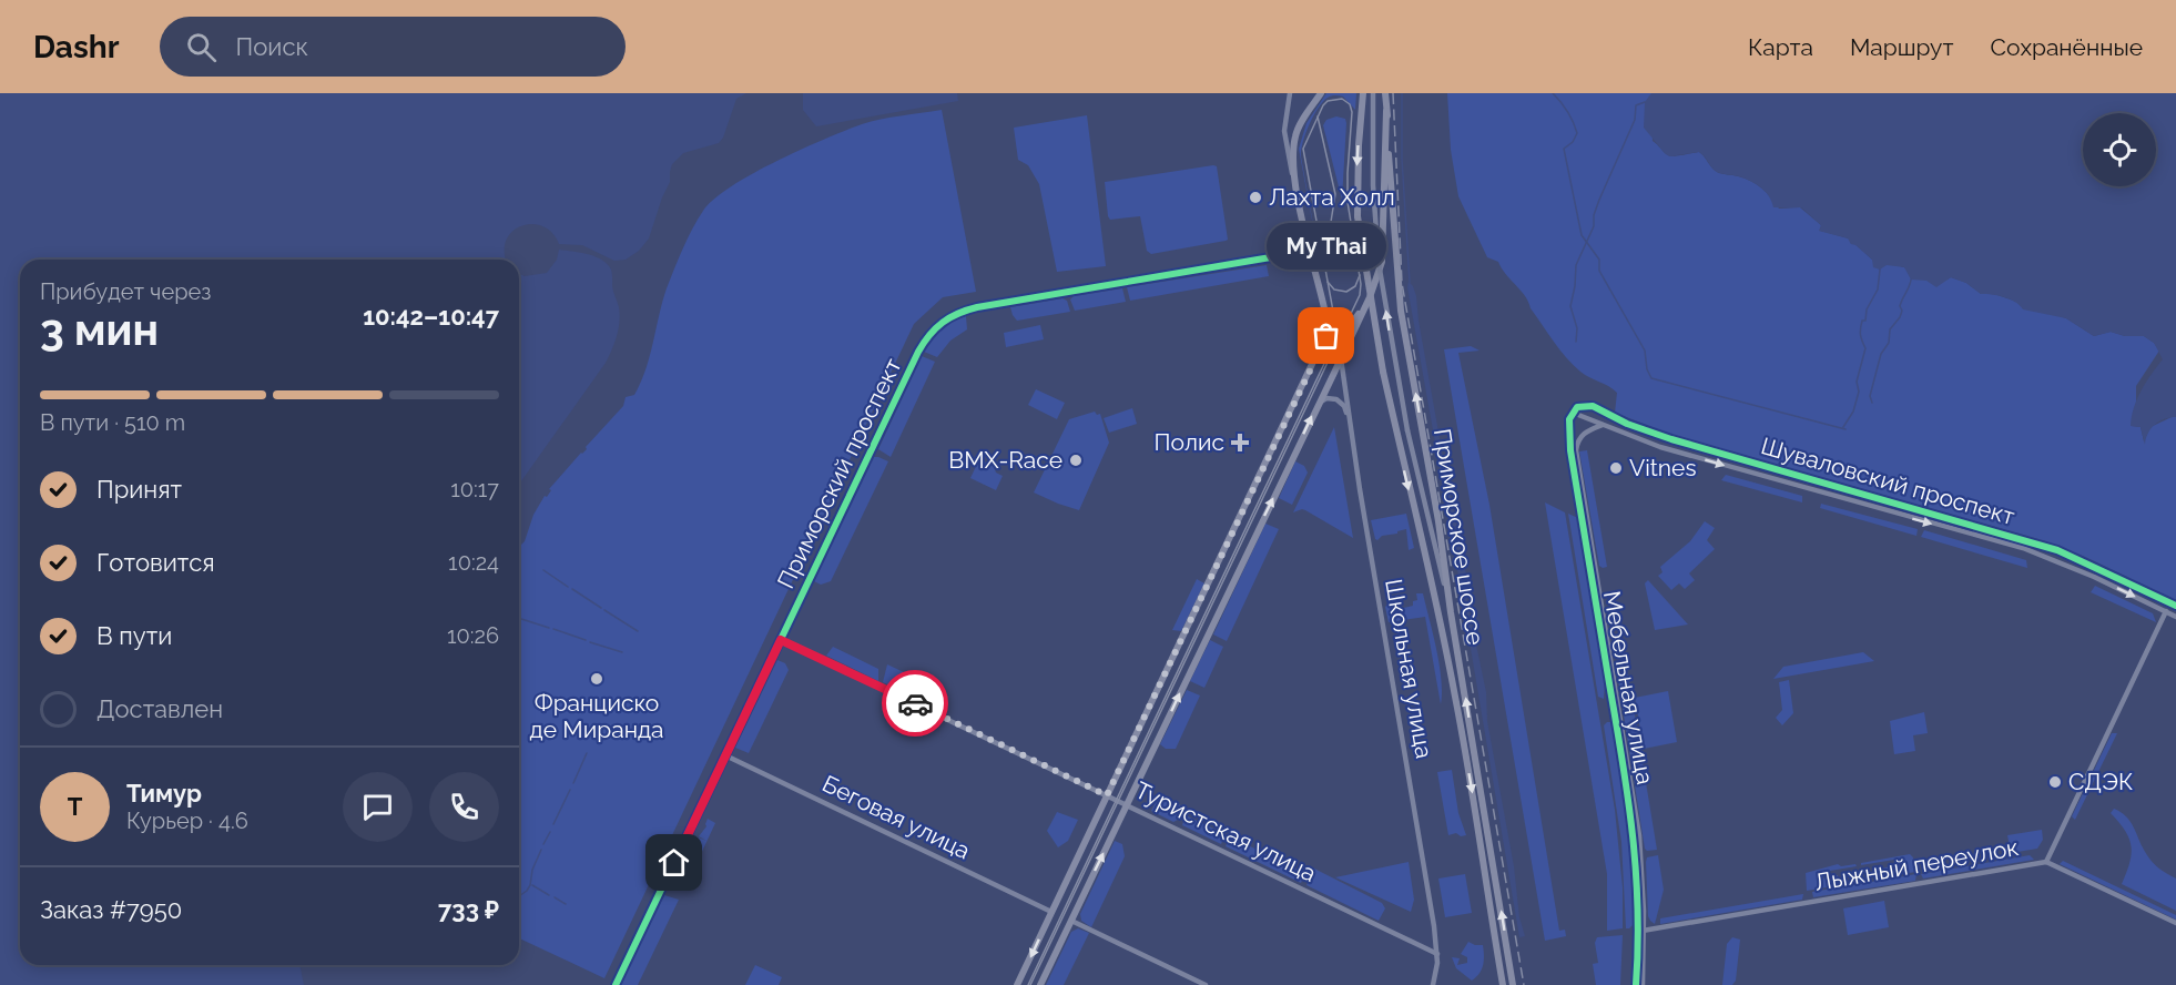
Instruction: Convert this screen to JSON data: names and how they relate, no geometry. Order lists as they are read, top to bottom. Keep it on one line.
{"streets":{"main road":["Приморское шоссе"],"street":["Приморский проспект","Шуваловский проспект","Школьная улица","Мебельная улица","Беговая улица","Туристская улица","Лыжный переулок"]},"crossings":[["Приморский проспект","Беговая улица"],["Приморский проспект","Туристская улица"],["Шуваловский проспект","Мебельная улица"],["Шуваловский проспект","Лыжный переулок"],["Школьная улица","Туристская улица"],["Мебельная улица","Лыжный переулок"]],"places":{"other":["Лахта Холл","My Thai","BMX-Race","Vitnes","Франциско де Миранда","СДЭК"],"health":["Полис"]},"page":{"header":"Dashr","search":"Поиск","nav":["Карта","Маршрут","Сохранённые"],"bubble":"My Thai","heading":["3 мин","Прибудет через","10:42–10:47"],"panel":["Тимур","Курьер · 4.6","Заказ #7950","733 ₽"],"bar":"В пути · 510 m","list":[["Принят","10:17"],["Готовится","10:24"],["В пути","10:26"],"Доставлен"],"round":"Т"}}
